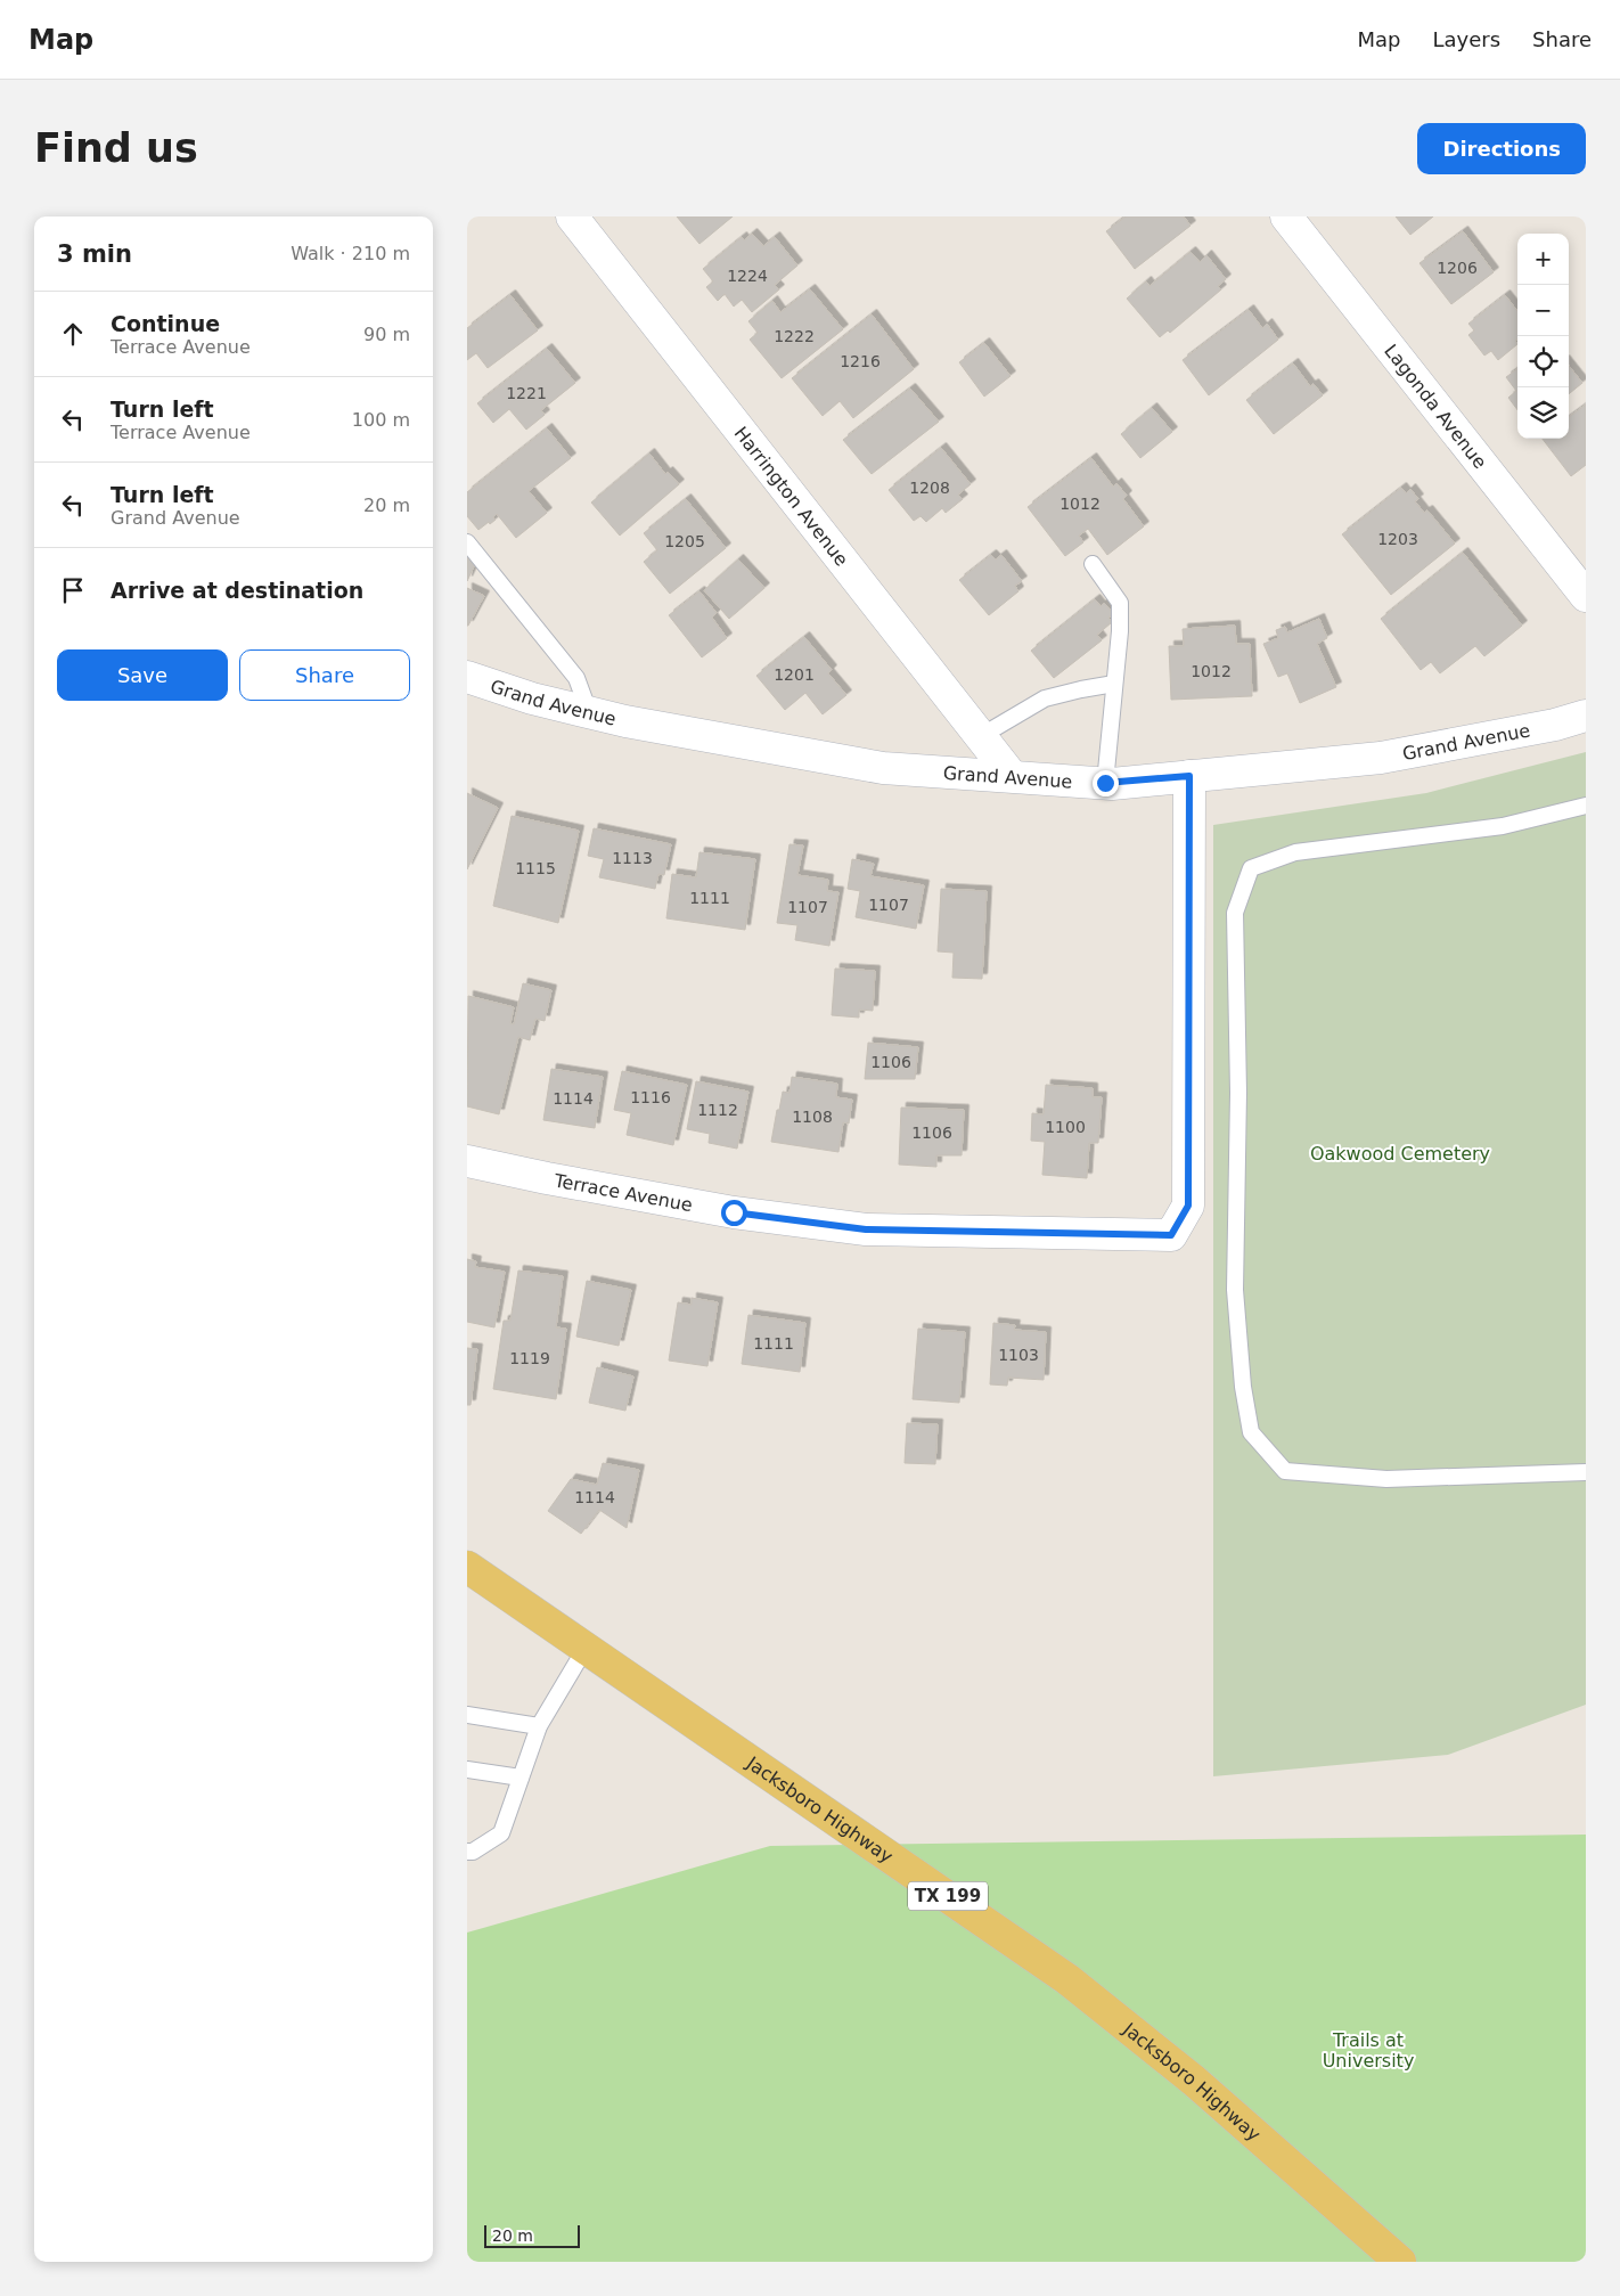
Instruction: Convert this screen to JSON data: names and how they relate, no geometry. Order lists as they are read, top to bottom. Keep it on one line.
{"streets":{"main road":["Jacksboro Highway","TX 199"],"street":["Lagonda Avenue","Harrington Avenue","Grand Avenue","Terrace Avenue"]},"crossings":[["Harrington Avenue","Grand Avenue"],["Grand Avenue","Terrace Avenue"]],"parks":["Oakwood Cemetery","Trails at University"],"house_numbers":["1206","1224","1222","1216","1221","1208","1012","1203","1205","1012","1201","1113","1115","1111","1107","1107","1106","1116","1114","1112","1108","1100","1106","1111","1103","1119","1114"],"scale_bar":"20 m","page":{"header":"Map","nav":["Map","Layers","Share"],"buttons":["Directions",["Save","Share"]],"title":"Find us","heading":["3 min","Walk · 210 m"],"map_buttons":["+","−"],"list":[["Continue","Terrace Avenue","90 m"],["Turn left","Terrace Avenue","100 m"],["Turn left","Grand Avenue","20 m"],"Arrive at destination"],"scale":"20 m"}}
